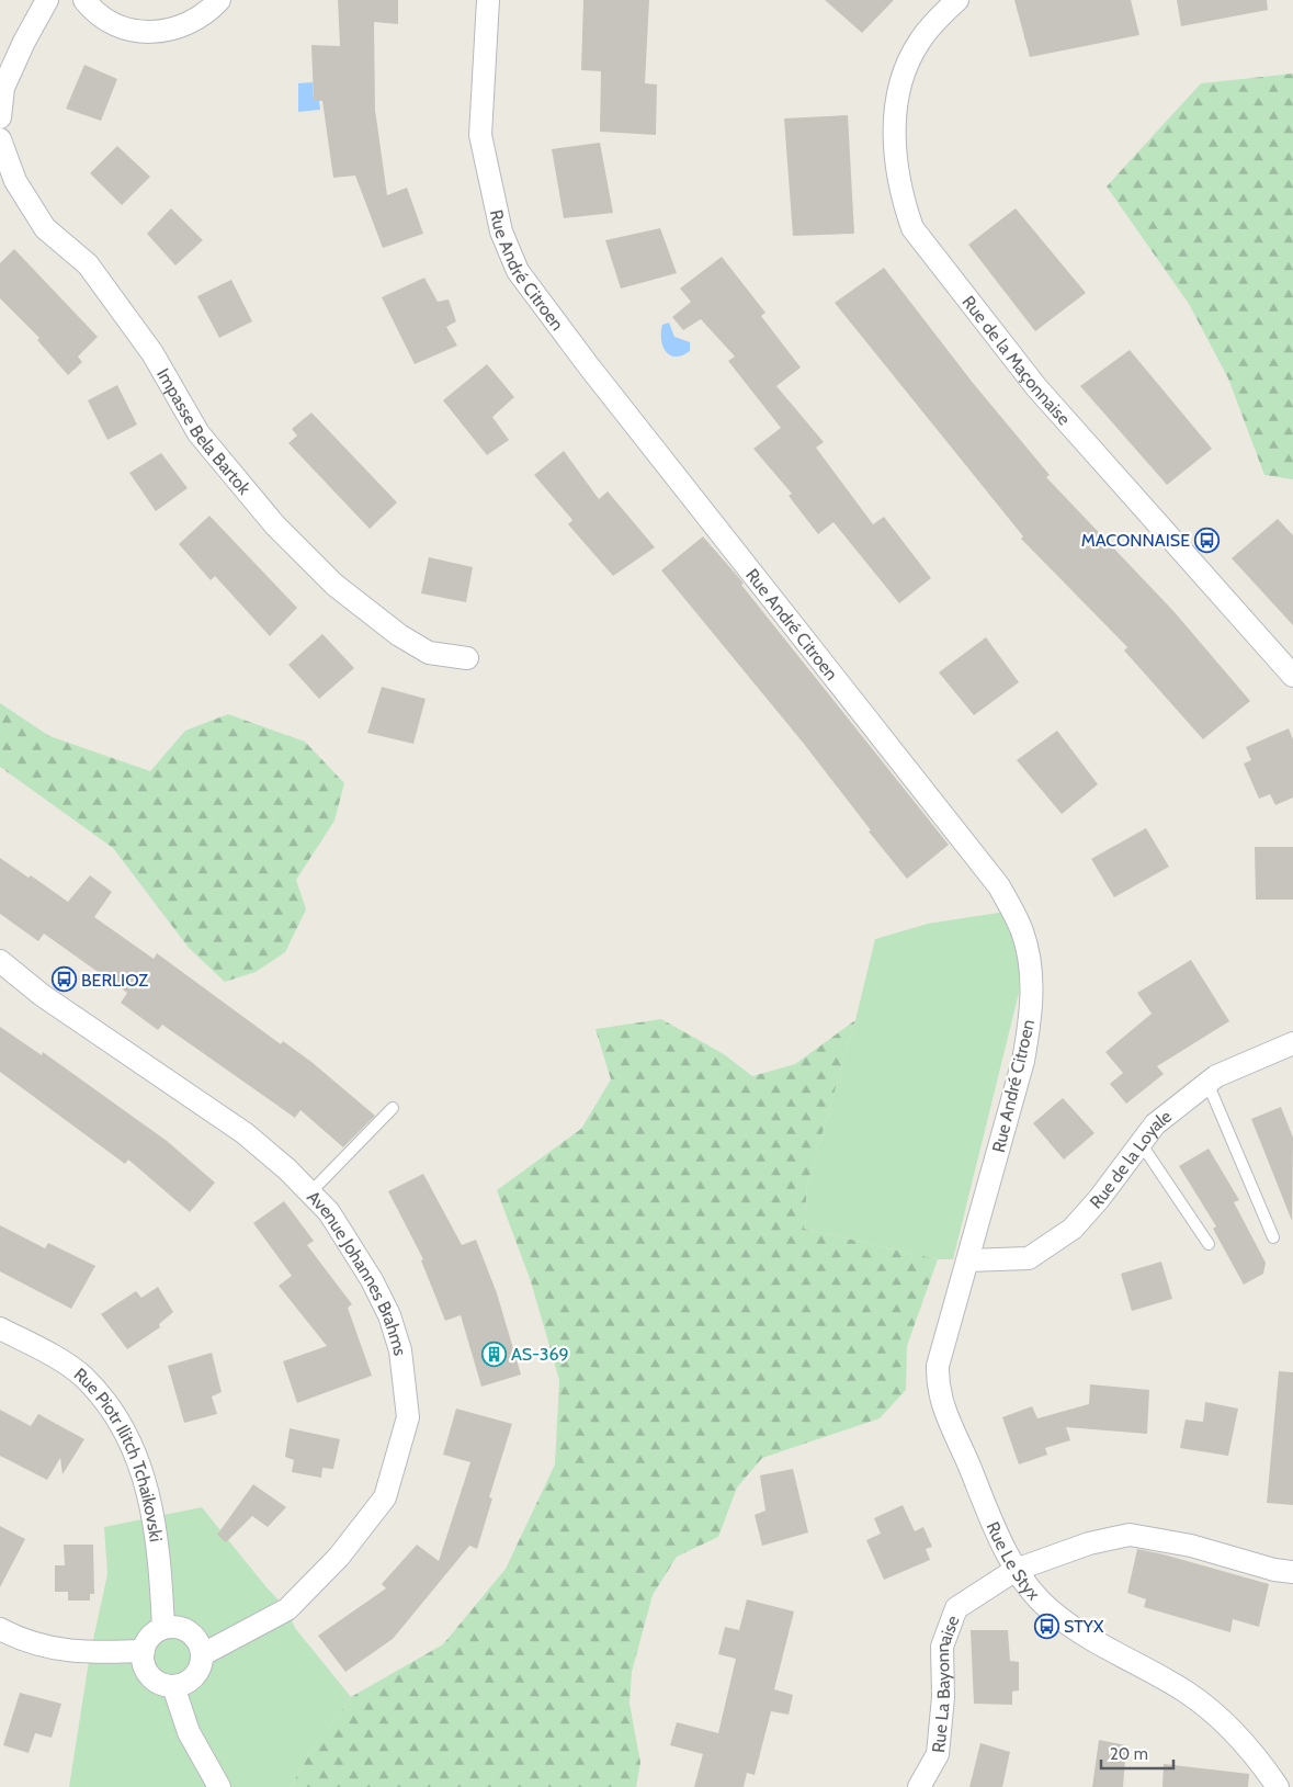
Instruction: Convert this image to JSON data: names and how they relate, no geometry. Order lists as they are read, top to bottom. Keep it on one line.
{"streets":{"street":["Rue André Citroen","Rue de la Maçonnaise","Impasse Bela Bartok","Rue de la Loyale","Avenue Johannes Brahms","Rue Piotr Ilitch Tchaikovski","Rue Le Styx","Rue La Bayonnaise"]},"crossings":[["Rue André Citroen","Rue de la Loyale"],["Rue André Citroen","Rue Le Styx"],["Rue de la Loyale","Rue Le Styx"],["Avenue Johannes Brahms","Rue Piotr Ilitch Tchaikovski"],["Rue Le Styx","Rue La Bayonnaise"]],"places":{"bus stop":["MACONNAISE","BERLIOZ","STYX"],"building":["AS-369"]},"scale_bar":"20 m"}
